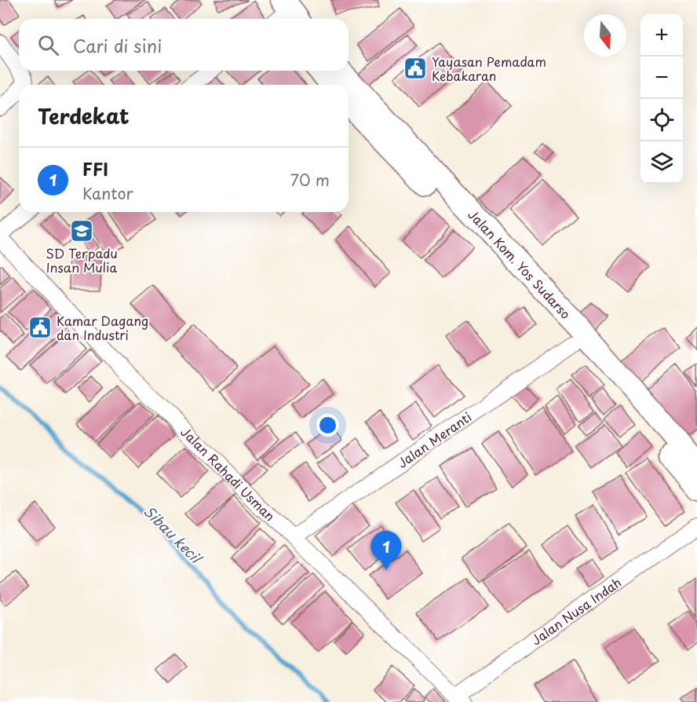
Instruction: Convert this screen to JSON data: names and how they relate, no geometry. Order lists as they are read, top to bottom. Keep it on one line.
{"streets":{"highway":["Jalan Kom. Yos Sudarso"],"street":["Jalan Meranti","Jalan Rahadi Usman","Jalan Nusa Indah"]},"crossings":[["Jalan Kom. Yos Sudarso","Jalan Meranti"],["Jalan Meranti","Jalan Rahadi Usman"],["Jalan Rahadi Usman","Jalan Nusa Indah"]],"water":["Sibau kecil"],"places":{"public building":["Yayasan Pemadam Kebakaran","Kamar Dagang dan Industri"],"school or university":["SD Terpadu Insan Mulia"]},"north":"bottom","page":{"map_buttons":["+","−"],"search":"Cari di sini","heading":"Terdekat","list":[{"mark":"1","name":"FFI","note":"Kantor","value":"70 m"}],"pins":"1"}}
